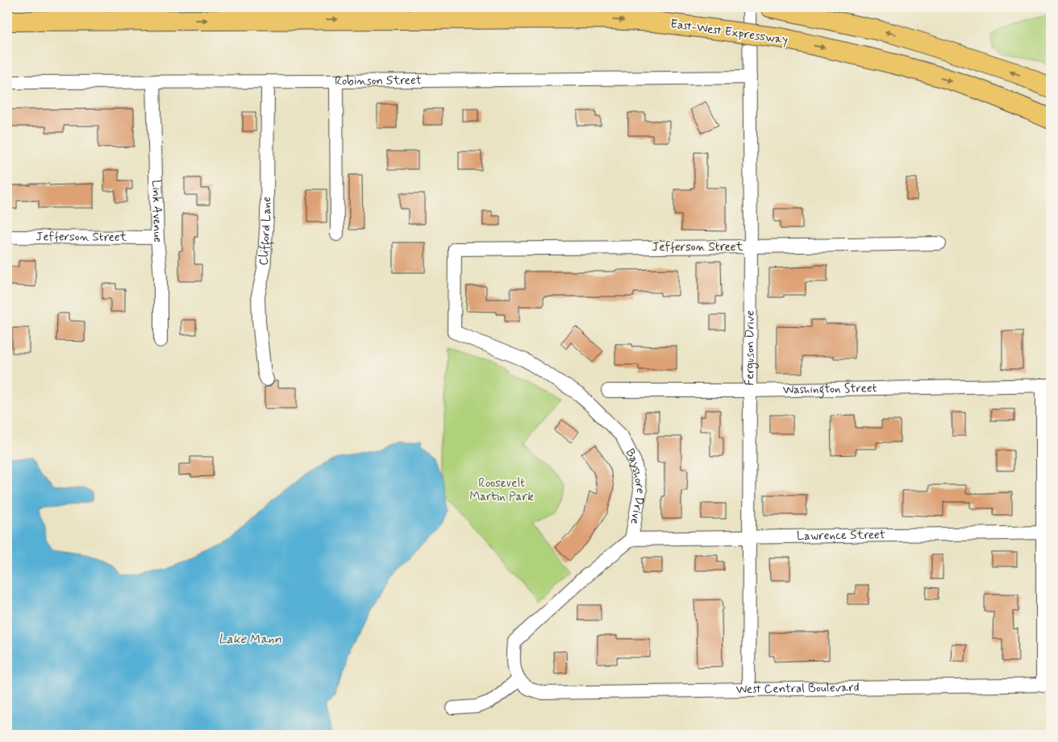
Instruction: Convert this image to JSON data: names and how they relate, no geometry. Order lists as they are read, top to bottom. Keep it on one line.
{"streets":{"highway":["East-West Expressway"],"street":["Robinson Street","Link Avenue","Clifford Lane","Jefferson Street","Ferguson Drive","Washington Street","Bayshore Drive","Lawrence Street","West Central Boulevard"]},"crossings":[["Robinson Street","Link Avenue"],["Robinson Street","Clifford Lane"],["Robinson Street","Ferguson Drive"],["Link Avenue","Jefferson Street"],["Jefferson Street","Ferguson Drive"],["Jefferson Street","Bayshore Drive"],["Ferguson Drive","Washington Street"],["Ferguson Drive","Lawrence Street"],["Ferguson Drive","West Central Boulevard"],["Bayshore Drive","Lawrence Street"],["Bayshore Drive","West Central Boulevard"]],"water":["Lake Mann"],"parks":["Roosevelt Martin Park"]}
